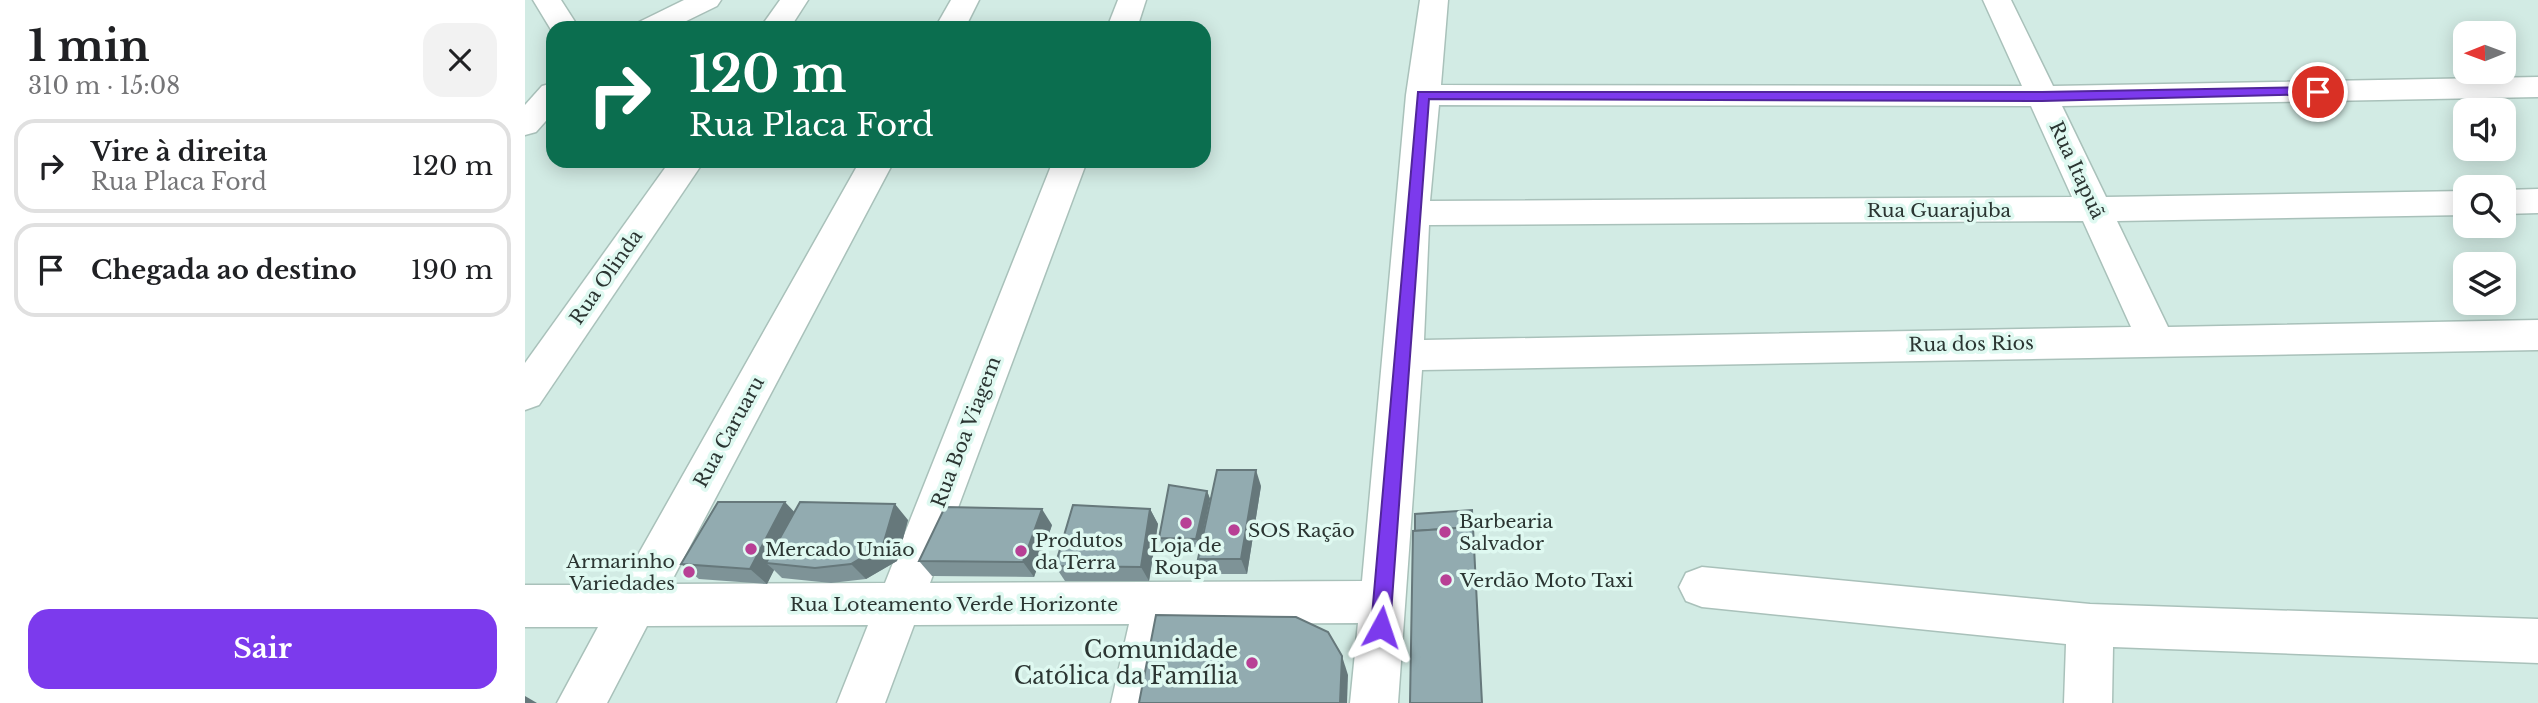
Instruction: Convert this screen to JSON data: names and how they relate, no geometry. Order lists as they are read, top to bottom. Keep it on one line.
{"streets":{"street":["Rua Itapuã","Rua Guarajuba","Rua Olinda","Rua dos Rios","Rua Caruaru","Rua Boa Viagem","Rua Loteamento Verde Horizonte"]},"crossings":[["Rua Itapuã","Rua Guarajuba"],["Rua Itapuã","Rua dos Rios"],["Rua Caruaru","Rua Loteamento Verde Horizonte"],["Rua Boa Viagem","Rua Loteamento Verde Horizonte"]],"places":["Loja de Roupa","SOS Ração","Barbearia Salvador","Mercado União","Produtos da Terra","Armarinho Variedades","Verdão Moto Taxi","Comunidade Católica da Família"],"north":"left","page":{"heading":["1 min","310 m · 15:08"],"turn":["120 m","Rua Placa Ford"],"list":[{"name":"Vire à direita","note":"Rua Placa Ford","value":"120 m"},{"name":"Chegada ao destino","value":"190 m"}],"buttons":"Sair"}}
